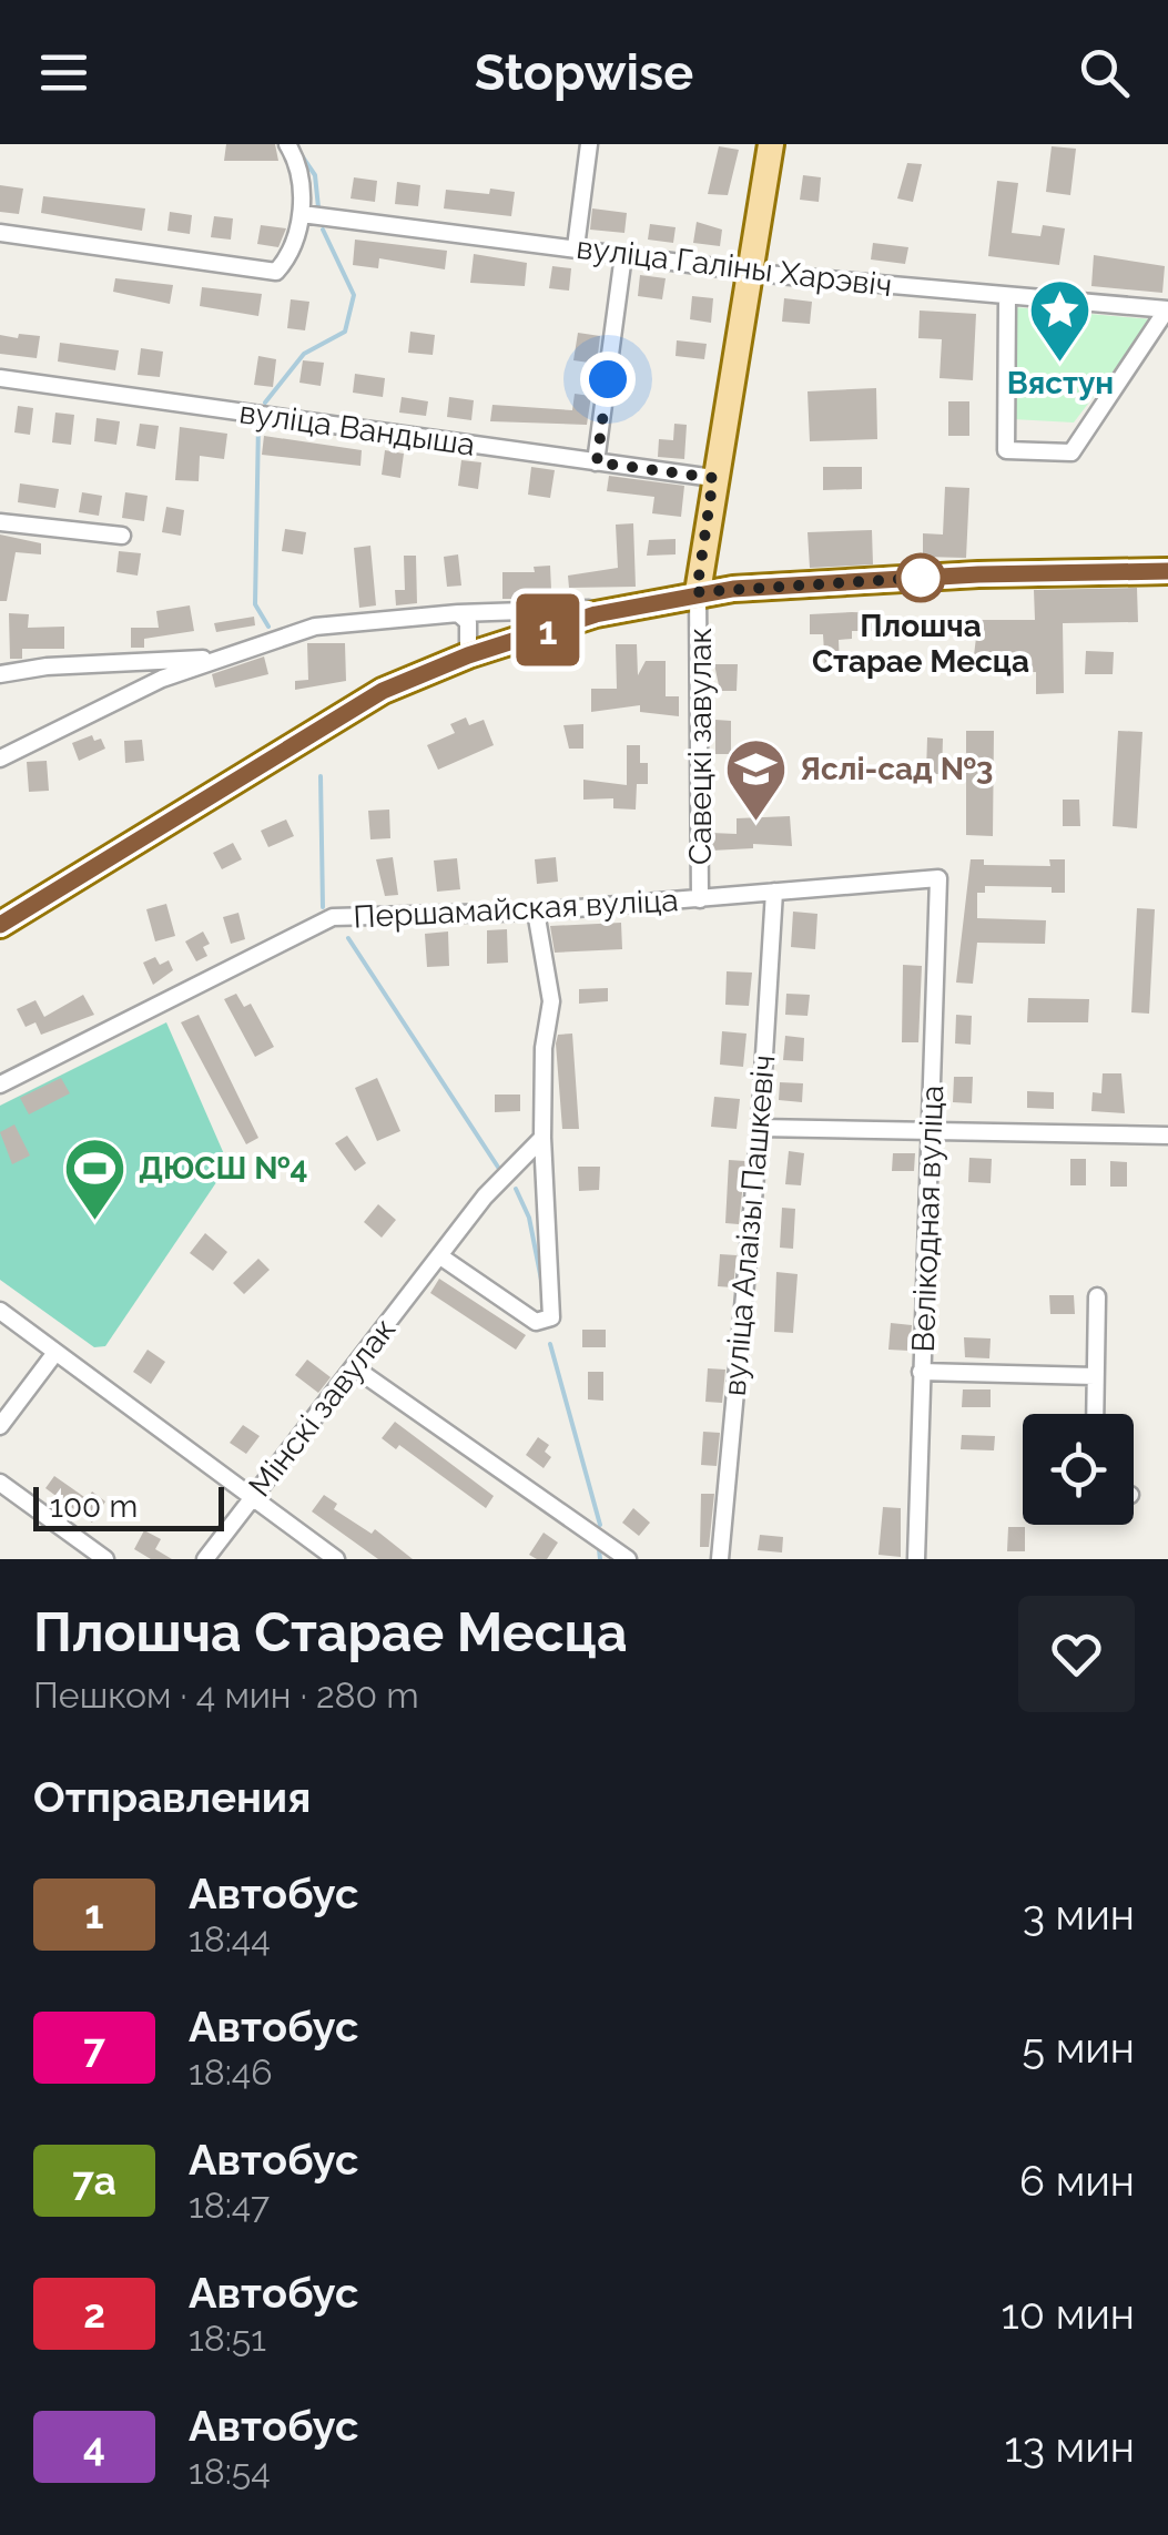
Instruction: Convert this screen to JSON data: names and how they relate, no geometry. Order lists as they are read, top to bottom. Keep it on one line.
{"streets":{"street":["вуліца Галіны Харэвіч","вуліца Вандыша","Савецкі завулак","Першамайская вуліца","Велікодная вуліца","вуліца Алаізы Пашкевіч","Мінскі завулак"]},"crossings":[["Савецкі завулак","Першамайская вуліца"],["Першамайская вуліца","Велікодная вуліца"],["Першамайская вуліца","вуліца Алаізы Пашкевіч"]],"places":{"place":["Вястун"],"other":["Плошча Старае Месца"],"school or university":["Яслі-сад №3"],"sports":["ДЮСШ №4"]},"lines":["bus line 1"],"scale_bar":"100 m","page":{"header":"Stopwise","on_map":"1","scale":"100 m","heading":[["Плошча Старае Месца","Пешком · 4 мин · 280 m"],"Отправления"],"list":[{"mark":"1","name":"Автобус","note":"18:44","value":"3 мин"},{"mark":"7","name":"Автобус","note":"18:46","value":"5 мин"},{"mark":"7а","name":"Автобус","note":"18:47","value":"6 мин"},{"mark":"2","name":"Автобус","note":"18:51","value":"10 мин"},{"mark":"4","name":"Автобус","note":"18:54","value":"13 мин"}]}}
